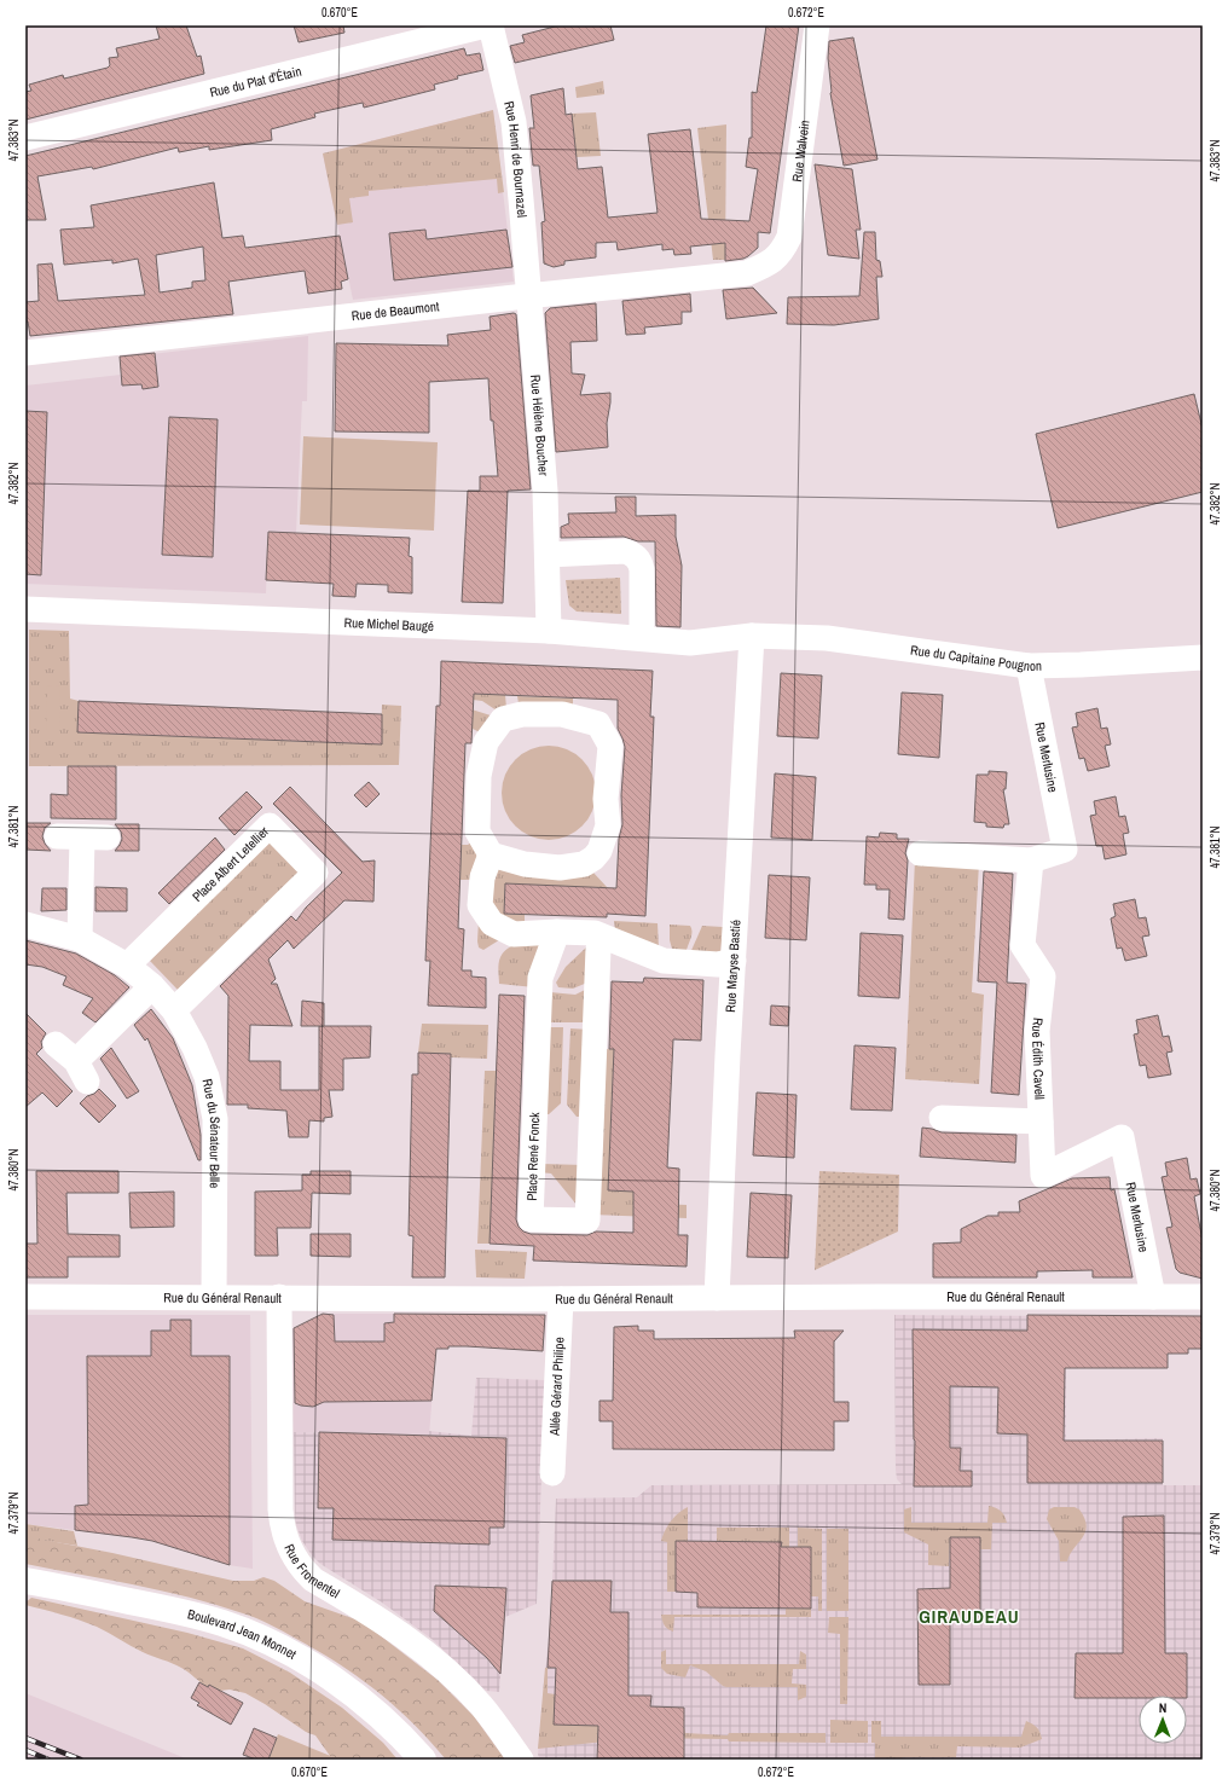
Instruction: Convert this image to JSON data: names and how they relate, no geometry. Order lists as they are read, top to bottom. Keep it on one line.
{"streets":{"main road":["Boulevard Jean Monnet"],"street":["Rue du Plat d'Étain","Rue Walvein","Rue Henri de Bournazel","Rue de Beaumont","Rue Hélène Boucher","Rue Michel Baugé","Rue du Capitaine Pougnon","Rue Merlusine","Place Albert Letellier","Rue Maryse Bastié","Rue Édith Cavell","Rue du Sénateur Belle","Place René Fonck","Rue du Général Renault","Allée Gérard Philipe","Rue Fromentel"]},"crossings":[["Rue Walvein","Rue de Beaumont"],["Rue Henri de Bournazel","Rue de Beaumont"],["Rue Henri de Bournazel","Rue Hélène Boucher"],["Rue de Beaumont","Rue Hélène Boucher"],["Rue Hélène Boucher","Rue Michel Baugé"],["Rue Michel Baugé","Rue du Capitaine Pougnon"],["Rue Michel Baugé","Rue Maryse Bastié"],["Rue du Capitaine Pougnon","Rue Merlusine"],["Rue du Capitaine Pougnon","Rue Maryse Bastié"],["Rue Merlusine","Rue Édith Cavell"],["Rue Merlusine","Rue du Général Renault"],["Place Albert Letellier","Rue du Sénateur Belle"],["Rue Maryse Bastié","Rue du Général Renault"],["Rue du Sénateur Belle","Rue du Général Renault"],["Rue du Général Renault","Allée Gérard Philipe"],["Rue du Général Renault","Rue Fromentel"]],"districts":["GIRAUDEAU"],"north":"top","coordinates":["0.670°E","0.672°E","47.383°N","47.382°N","47.381°N","47.380°N","47.379°N"]}
